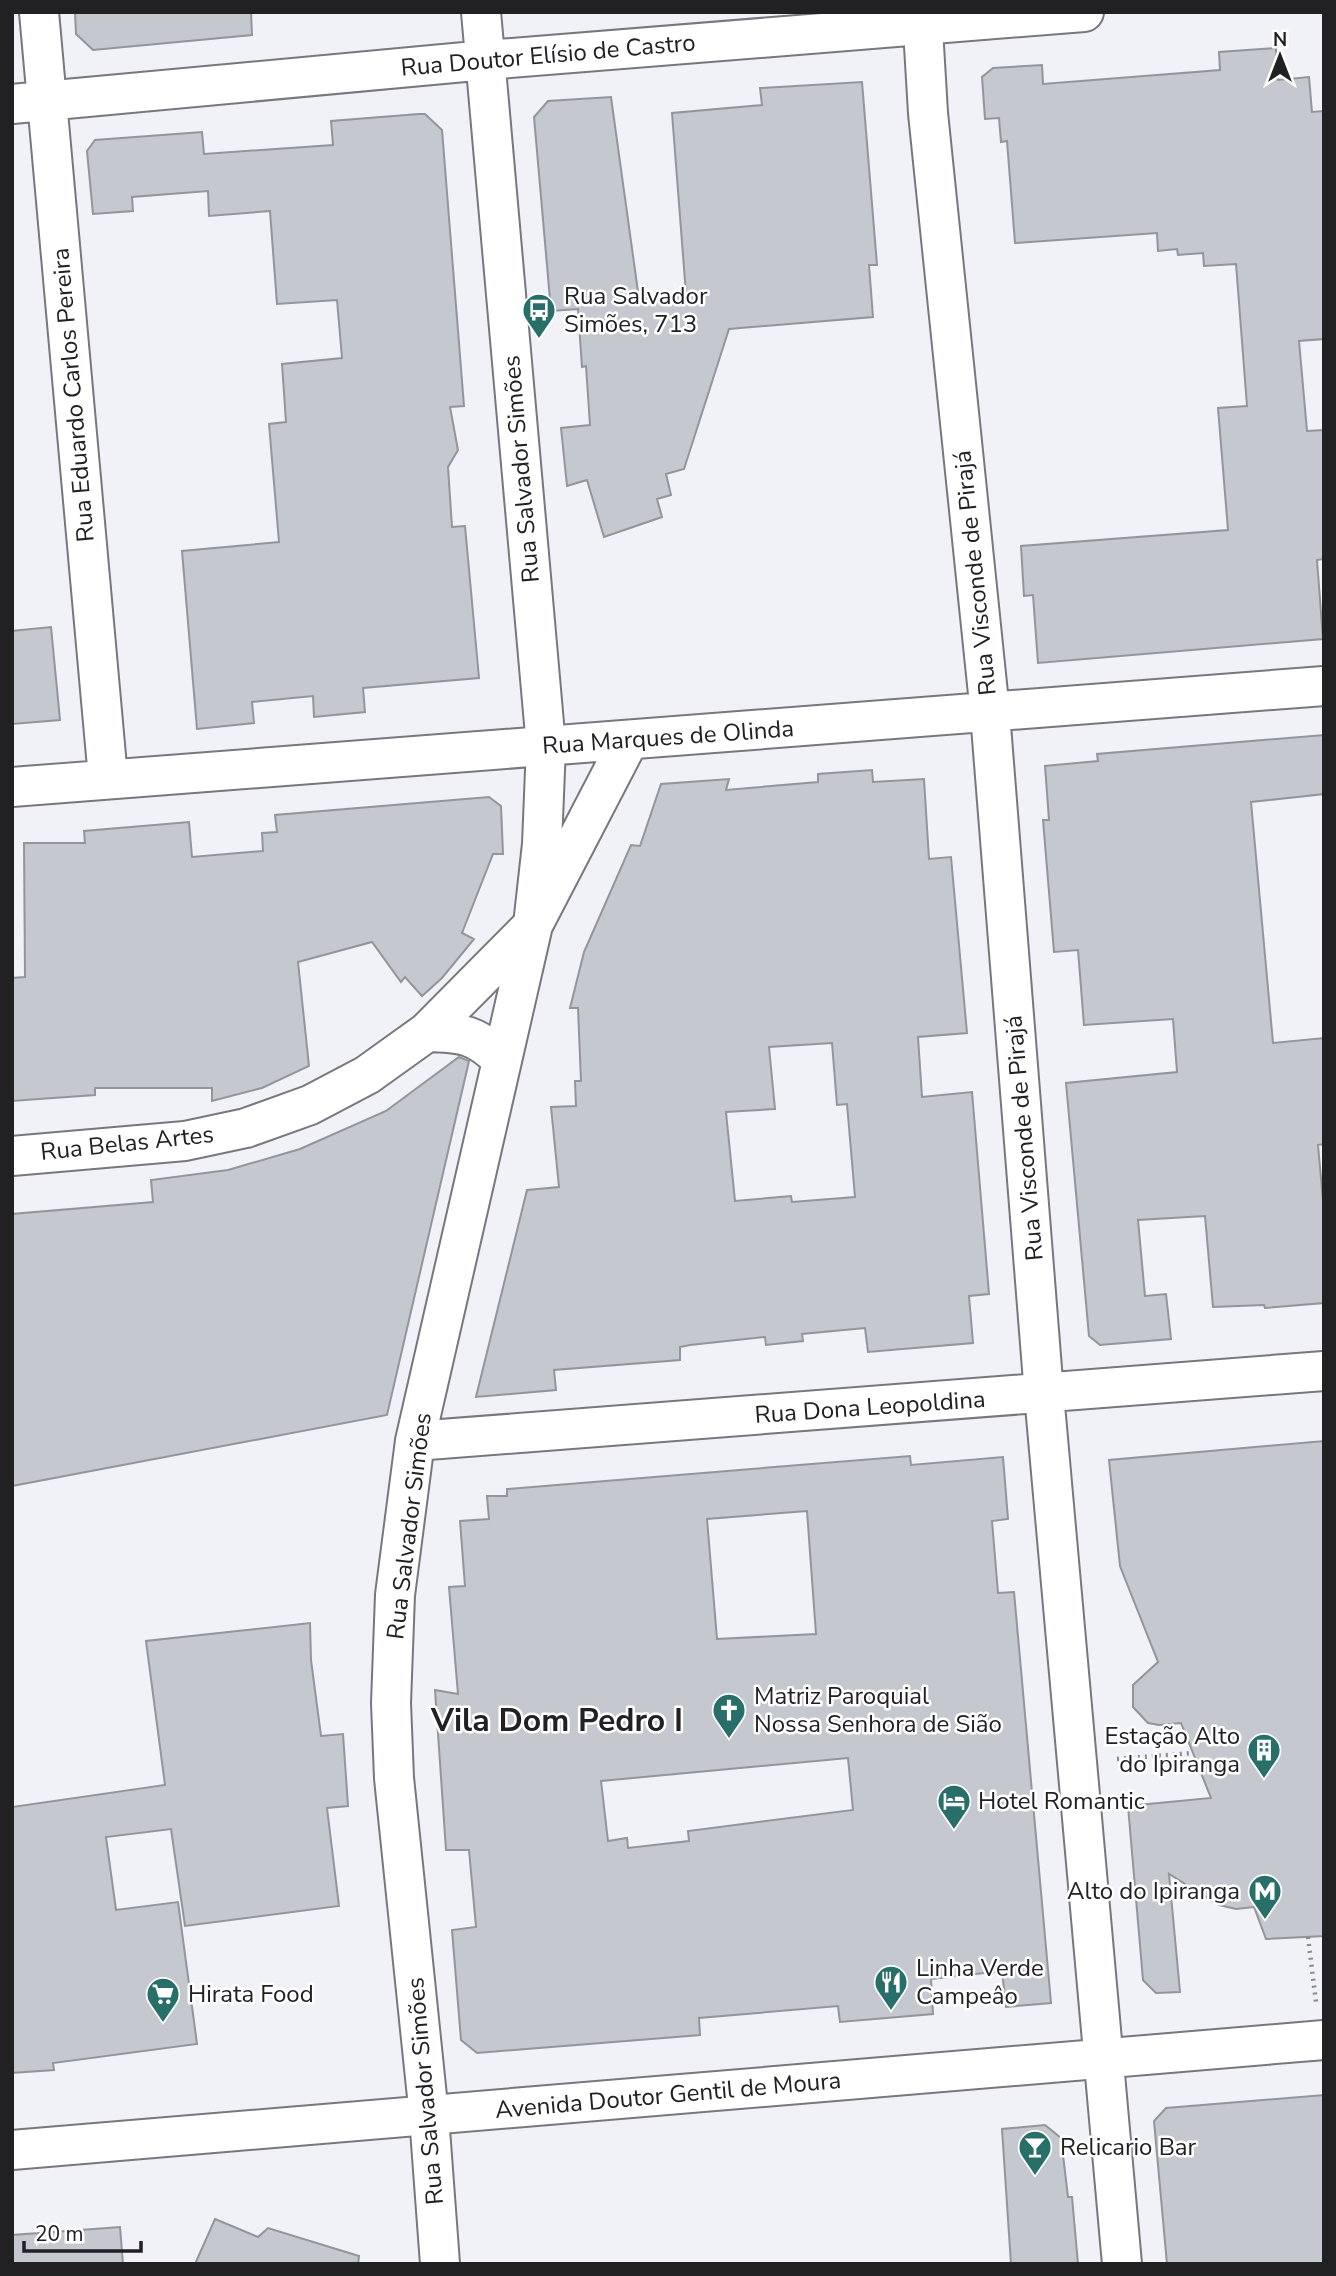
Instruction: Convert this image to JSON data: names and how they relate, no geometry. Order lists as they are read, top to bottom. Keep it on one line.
{"streets":{"street":["Rua Doutor Elísio de Castro","Rua Eduardo Carlos Pereira","Rua Salvador Simões","Rua Visconde de Pirajá","Rua Marques de Olinda","Rua Belas Artes","Rua Dona Leopoldina","Avenida Doutor Gentil de Moura"]},"crossings":[["Rua Doutor Elísio de Castro","Rua Eduardo Carlos Pereira"],["Rua Doutor Elísio de Castro","Rua Salvador Simões"],["Rua Doutor Elísio de Castro","Rua Visconde de Pirajá"],["Rua Eduardo Carlos Pereira","Rua Marques de Olinda"],["Rua Salvador Simões","Rua Marques de Olinda"],["Rua Salvador Simões","Rua Belas Artes"],["Rua Salvador Simões","Rua Dona Leopoldina"],["Rua Salvador Simões","Avenida Doutor Gentil de Moura"],["Rua Visconde de Pirajá","Rua Marques de Olinda"],["Rua Visconde de Pirajá","Rua Dona Leopoldina"],["Rua Visconde de Pirajá","Avenida Doutor Gentil de Moura"]],"districts":["Vila Dom Pedro I"],"places":{"bus stop":["Rua Salvador Simões, 713"],"church":["Matriz Paroquial Nossa Senhora de Sião"],"building":["Estação Alto do Ipiranga"],"hotel":["Hotel Romantic"],"metro station":["Alto do Ipiranga"],"restaurant":["Linha Verde Campeâo"],"supermarket":["Hirata Food"],"bar":["Relicario Bar"]},"scale_bar":"20 m","north":"top"}
